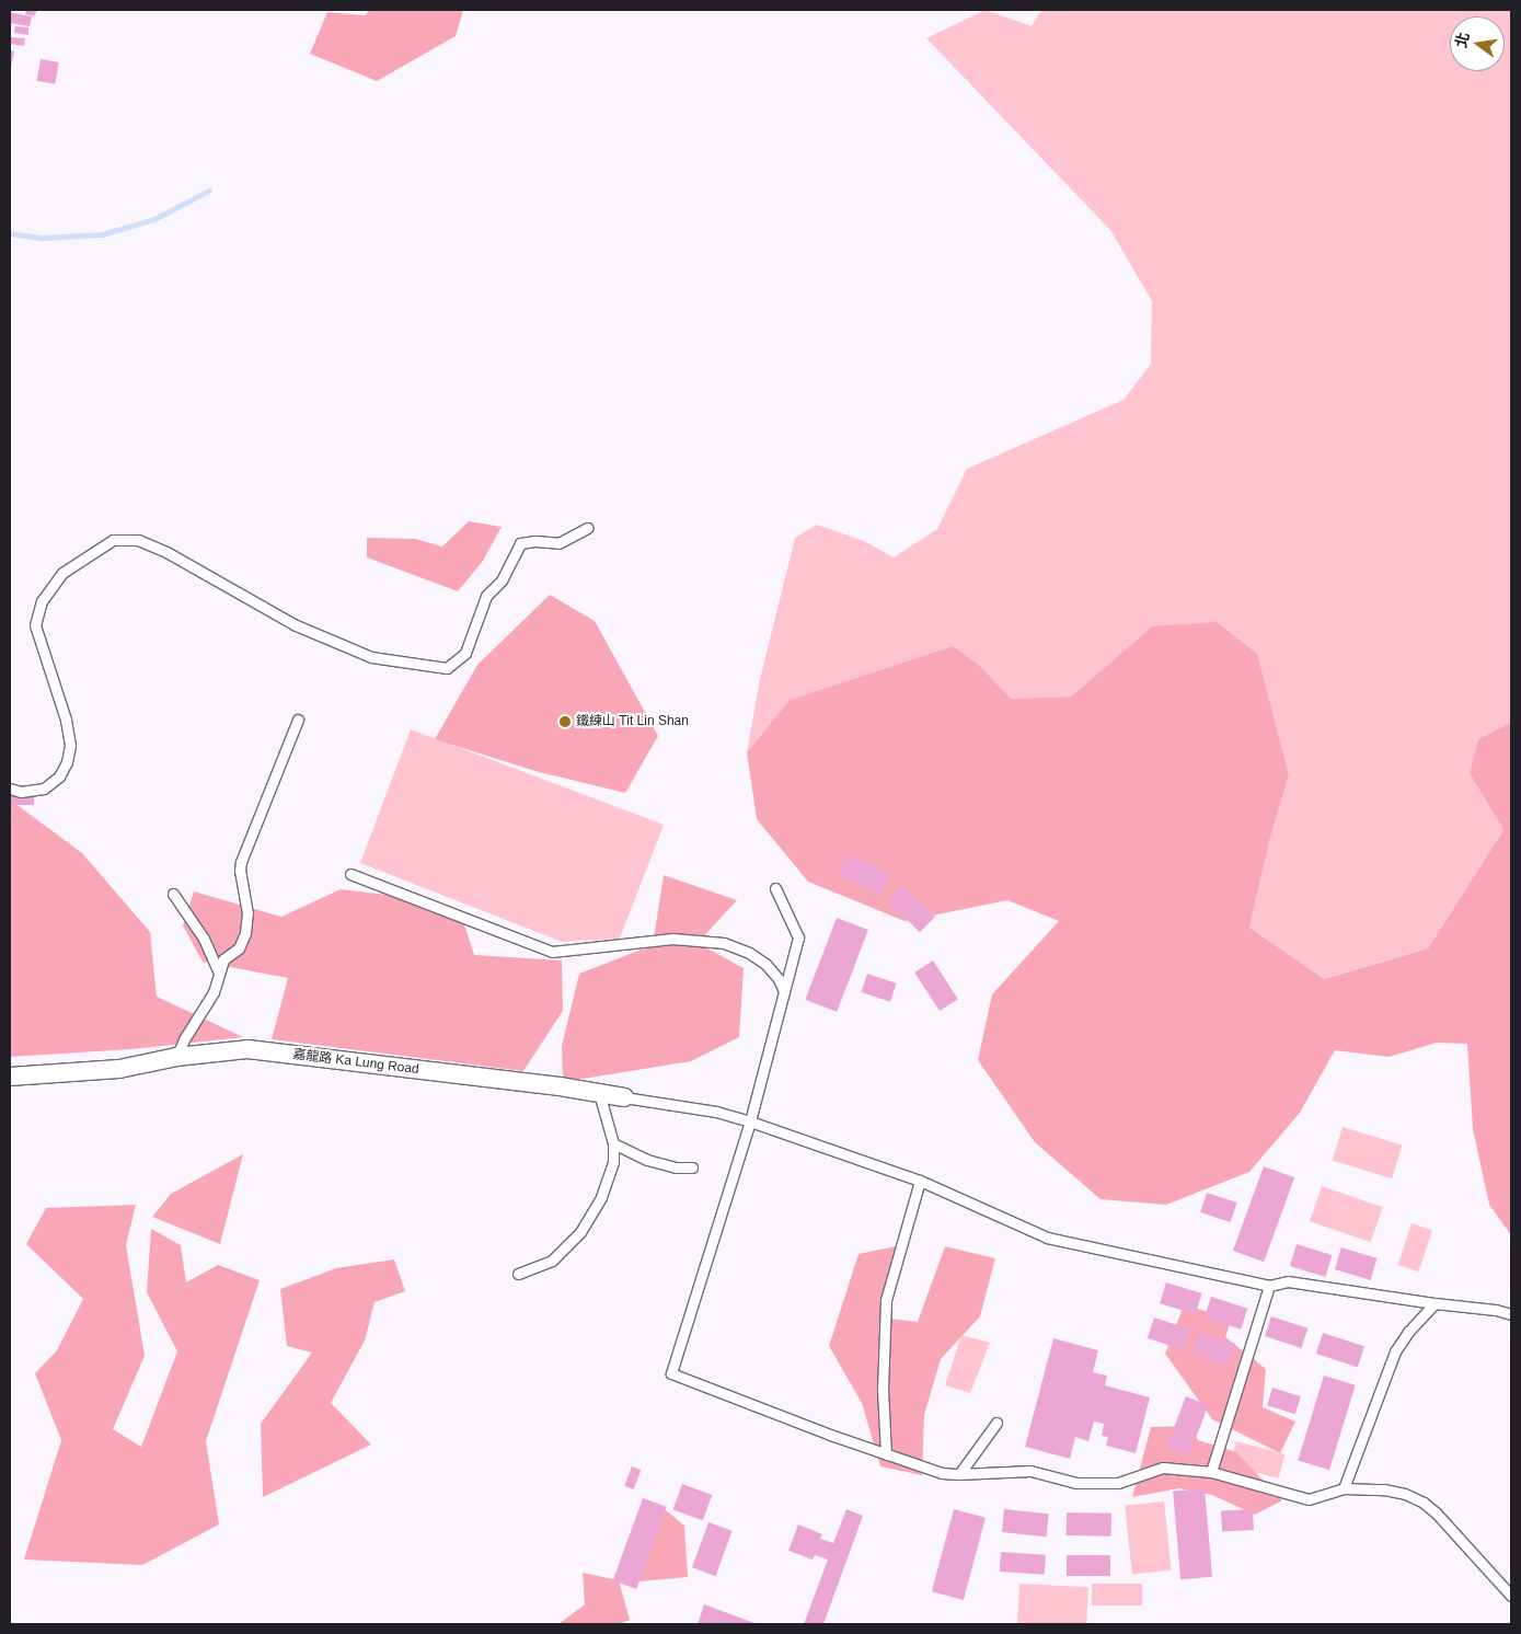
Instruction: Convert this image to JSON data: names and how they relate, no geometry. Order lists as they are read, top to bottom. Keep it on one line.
{"streets":{"street":["嘉龍路 Ka Lung Road"]},"places":["鐵練山 Tit Lin Shan"],"north":"left"}
